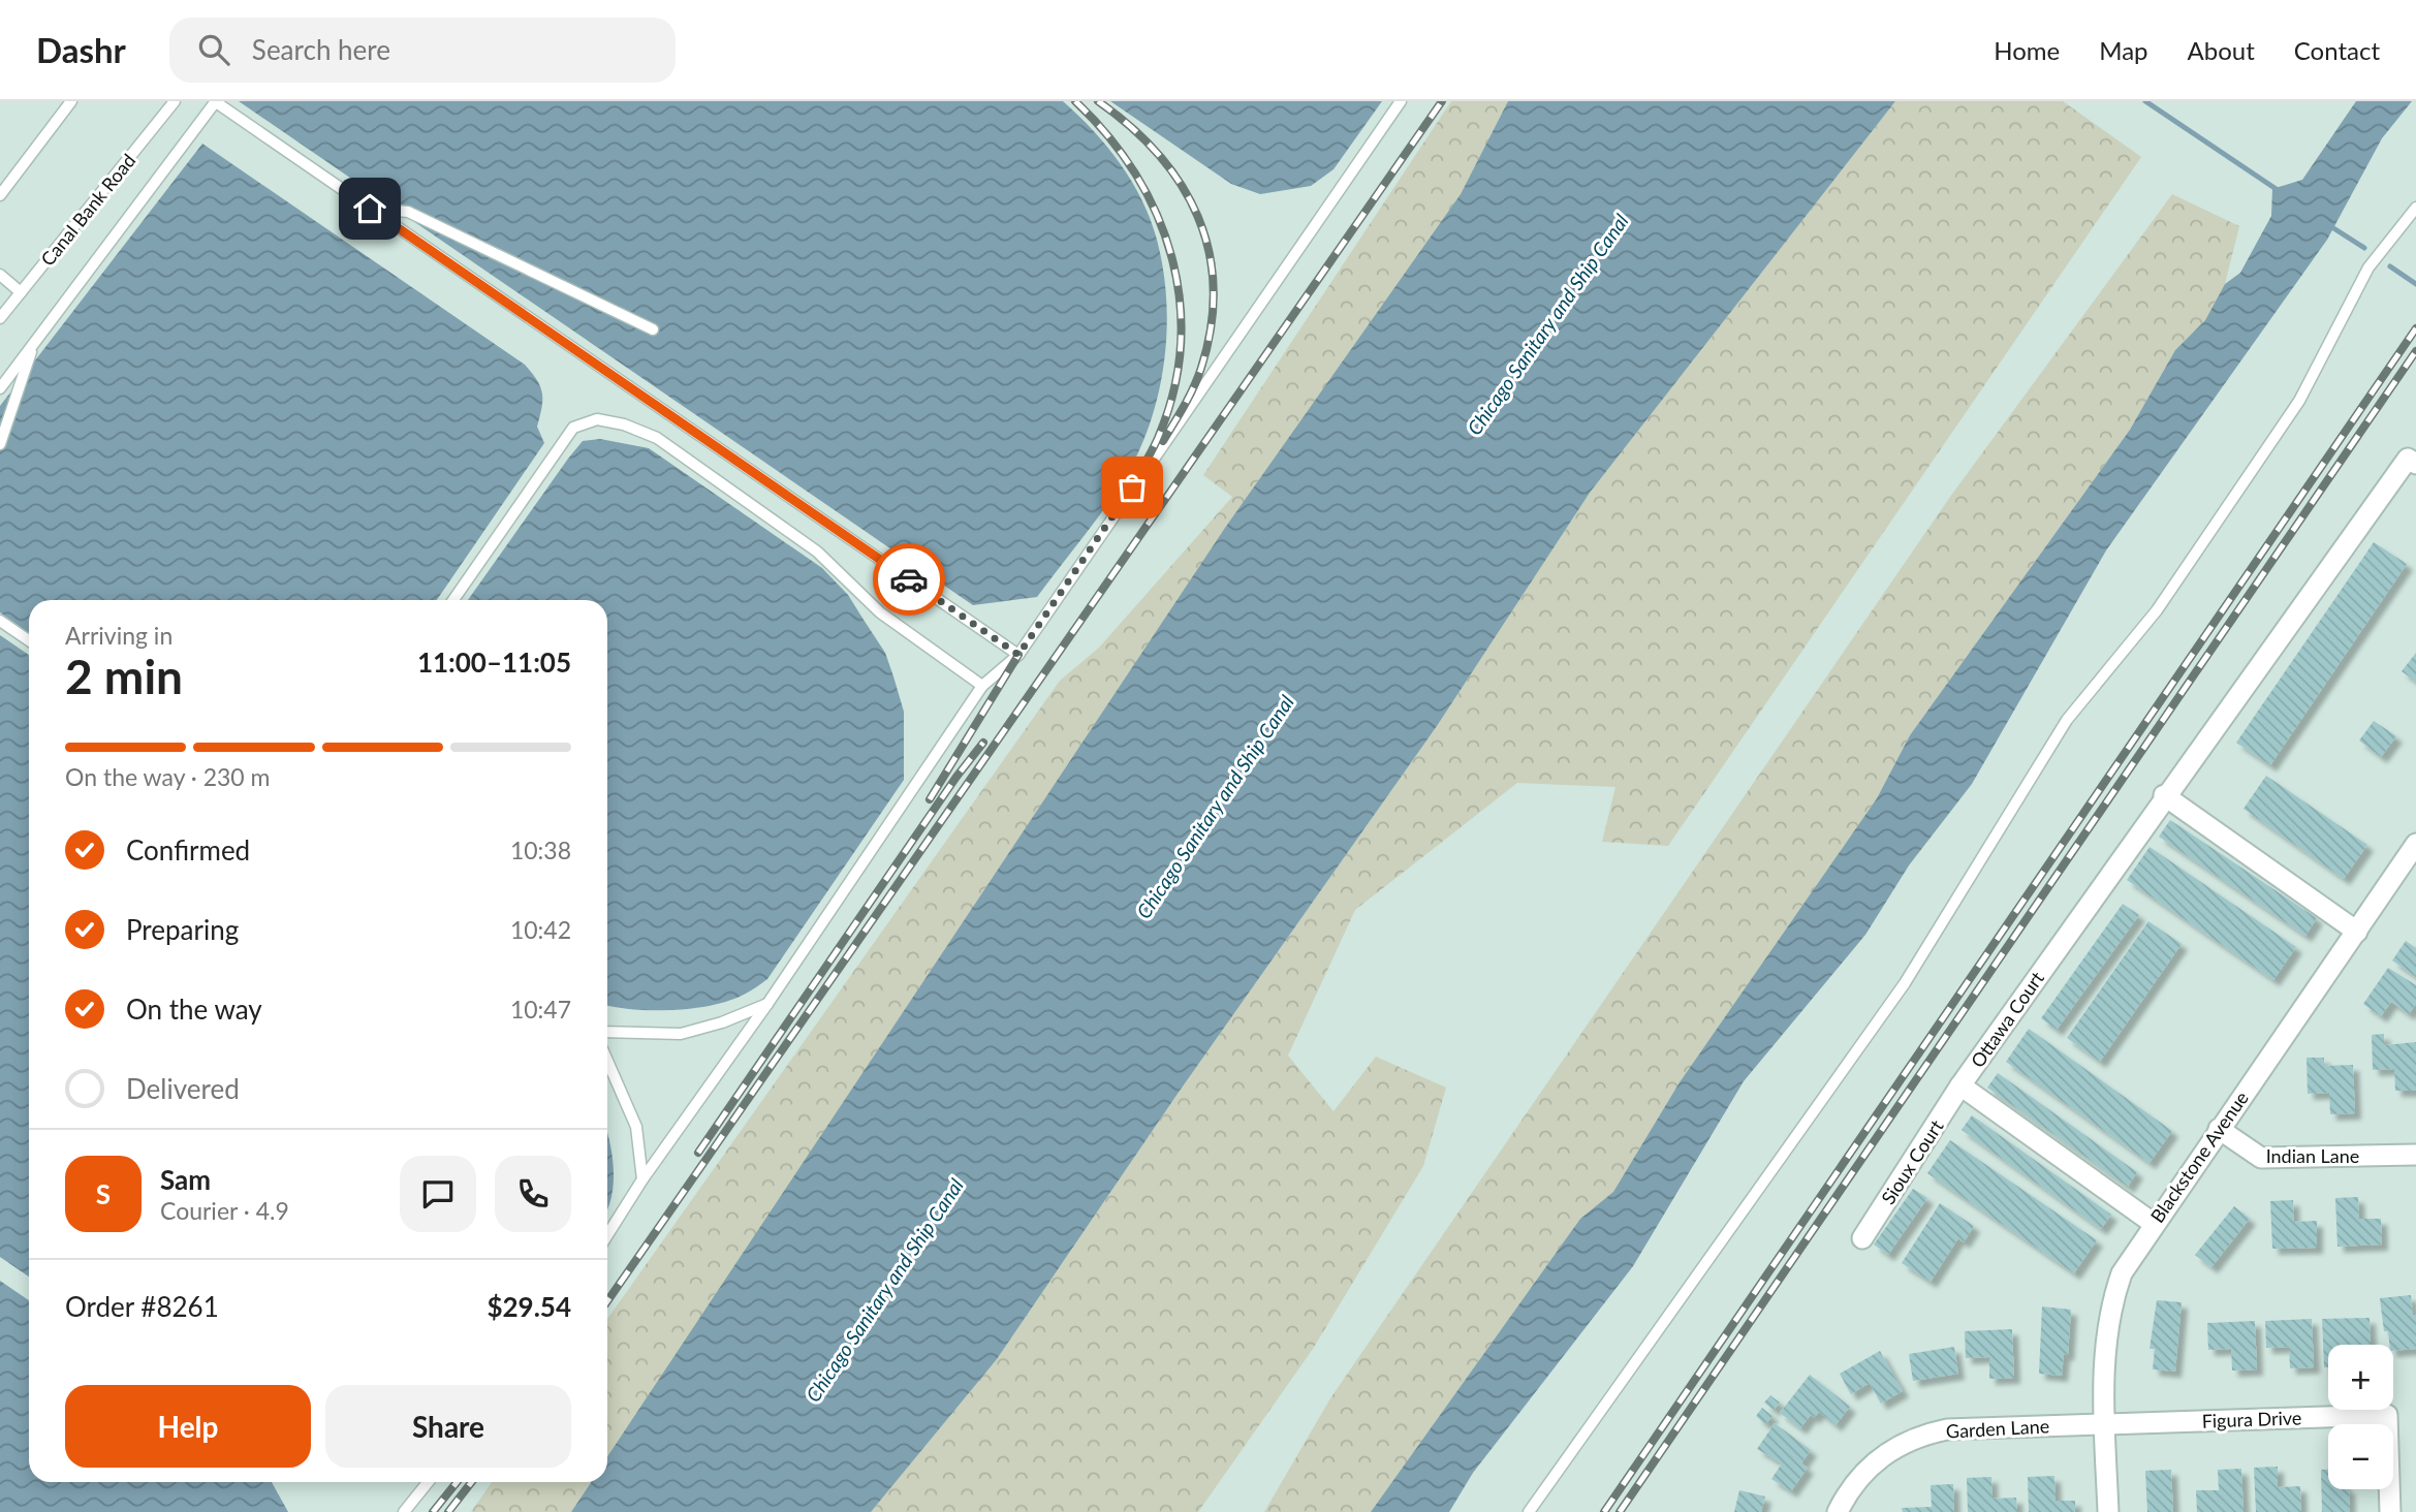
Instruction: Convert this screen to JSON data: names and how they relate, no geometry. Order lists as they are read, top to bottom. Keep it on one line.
{"streets":{"street":["Ottawa Court","Indian Lane","Blackstone Avenue","Sioux Court","Figura Drive","Garden Lane"],"lane":["Canal Bank Road"]},"crossings":[["Ottawa Court","Blackstone Avenue"],["Ottawa Court","Sioux Court"],["Indian Lane","Blackstone Avenue"],["Blackstone Avenue","Figura Drive"],["Blackstone Avenue","Garden Lane"],["Figura Drive","Garden Lane"]],"water":["Chicago Sanitary and Ship Canal"],"page":{"header":"Dashr","search":"Search here","nav":["Home","Map","About","Contact"],"heading":["2 min","Arriving in","11:00–11:05"],"panel":["Sam","Courier · 4.9","Order #8261","$29.54"],"bar":"On the way · 230 m","list":[["Confirmed","10:38"],["Preparing","10:42"],["On the way","10:47"],"Delivered"],"round":"S","map_buttons":["+","−"],"buttons":["Help","Share"]}}
